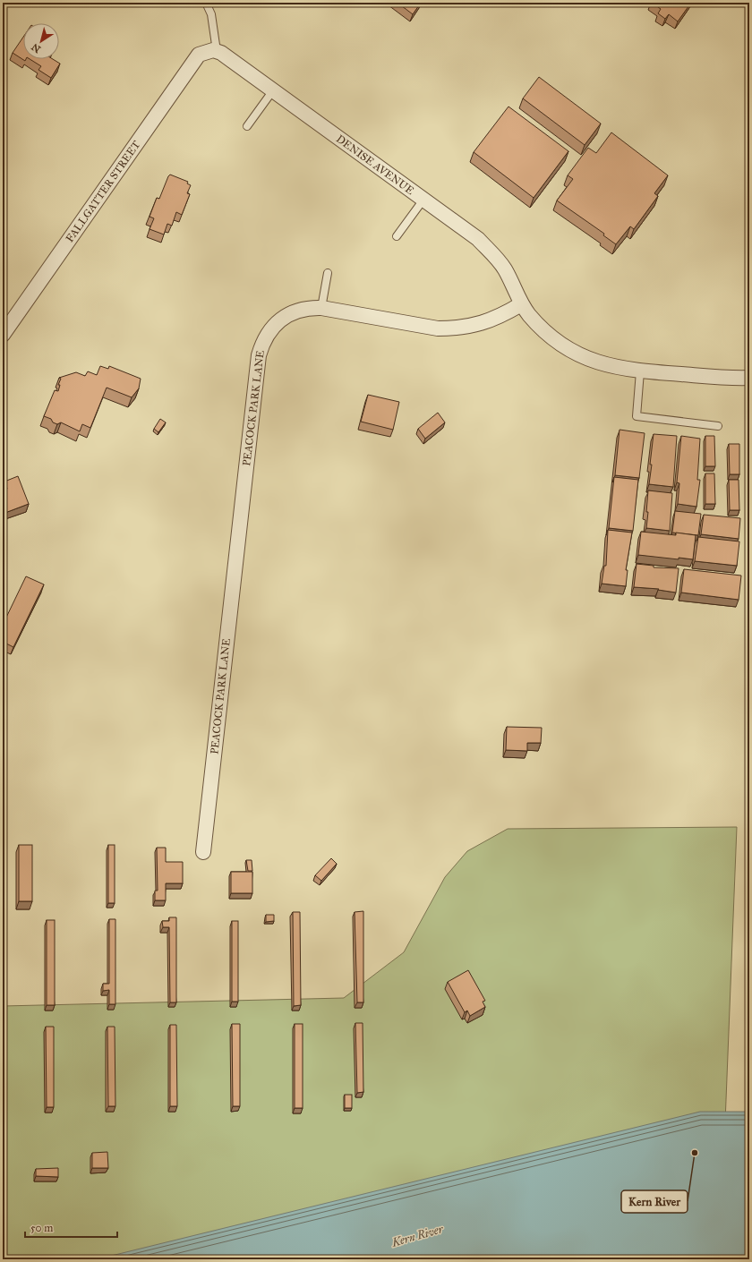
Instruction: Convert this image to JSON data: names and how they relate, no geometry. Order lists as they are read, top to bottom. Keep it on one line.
{"streets":{"street":["DENISE AVENUE","FALLGATTER STREET","PEACOCK PARK LANE"]},"crossings":[["DENISE AVENUE","FALLGATTER STREET"],["DENISE AVENUE","PEACOCK PARK LANE"]],"water":["Kern River"],"places":["Kern River"],"scale_bar":"50 m","north":"bottom left"}
